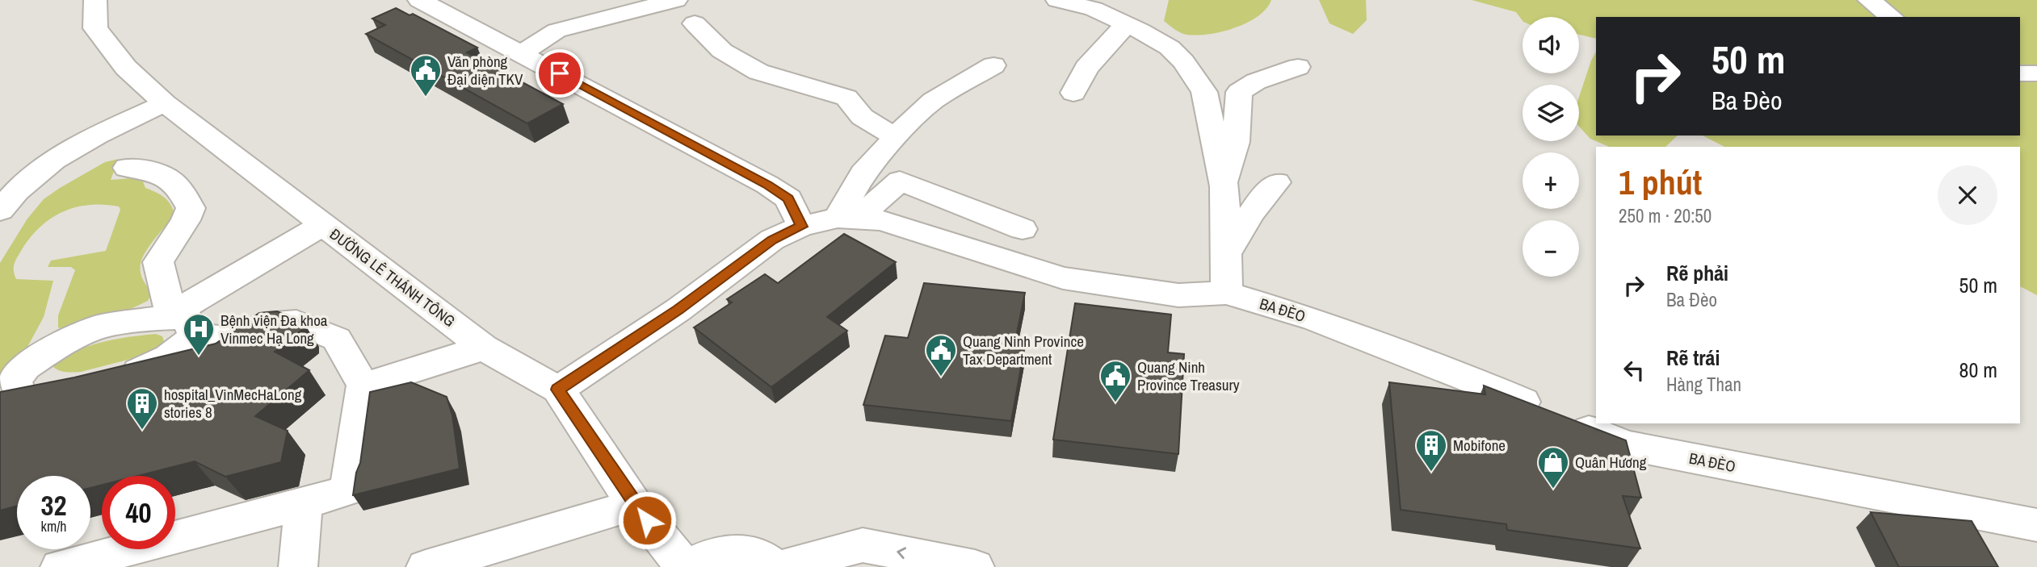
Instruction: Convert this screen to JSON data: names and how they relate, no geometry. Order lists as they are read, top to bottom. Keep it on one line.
{"streets":{"street":["ĐƯỜNG LÊ THÁNH TÔNG","BA ĐÈO"]},"crossings":[["ĐƯỜNG LÊ THÁNH TÔNG","BA ĐÈO"]],"places":{"public building":["Văn phòng Đại diện TKV","Quang Ninh Province Tax Department","Quang Ninh Province Treasury"],"hospital":["Bệnh viện Đa khoa Vinmec Hạ Long"],"building":["hospital_VinMecHaLong stories 8","Mobifone"],"shop":["Quân Hương"]},"page":{"map_buttons":["+","−"],"turn":["50 m","Ba Đèo"],"heading":["1 phút","250 m · 20:50"],"list":[{"name":"Rẽ phải","note":"Ba Đèo","value":"50 m"},{"name":"Rẽ trái","note":"Hàng Than","value":"80 m"}],"speed":"32 km/h","limit":"40"}}
